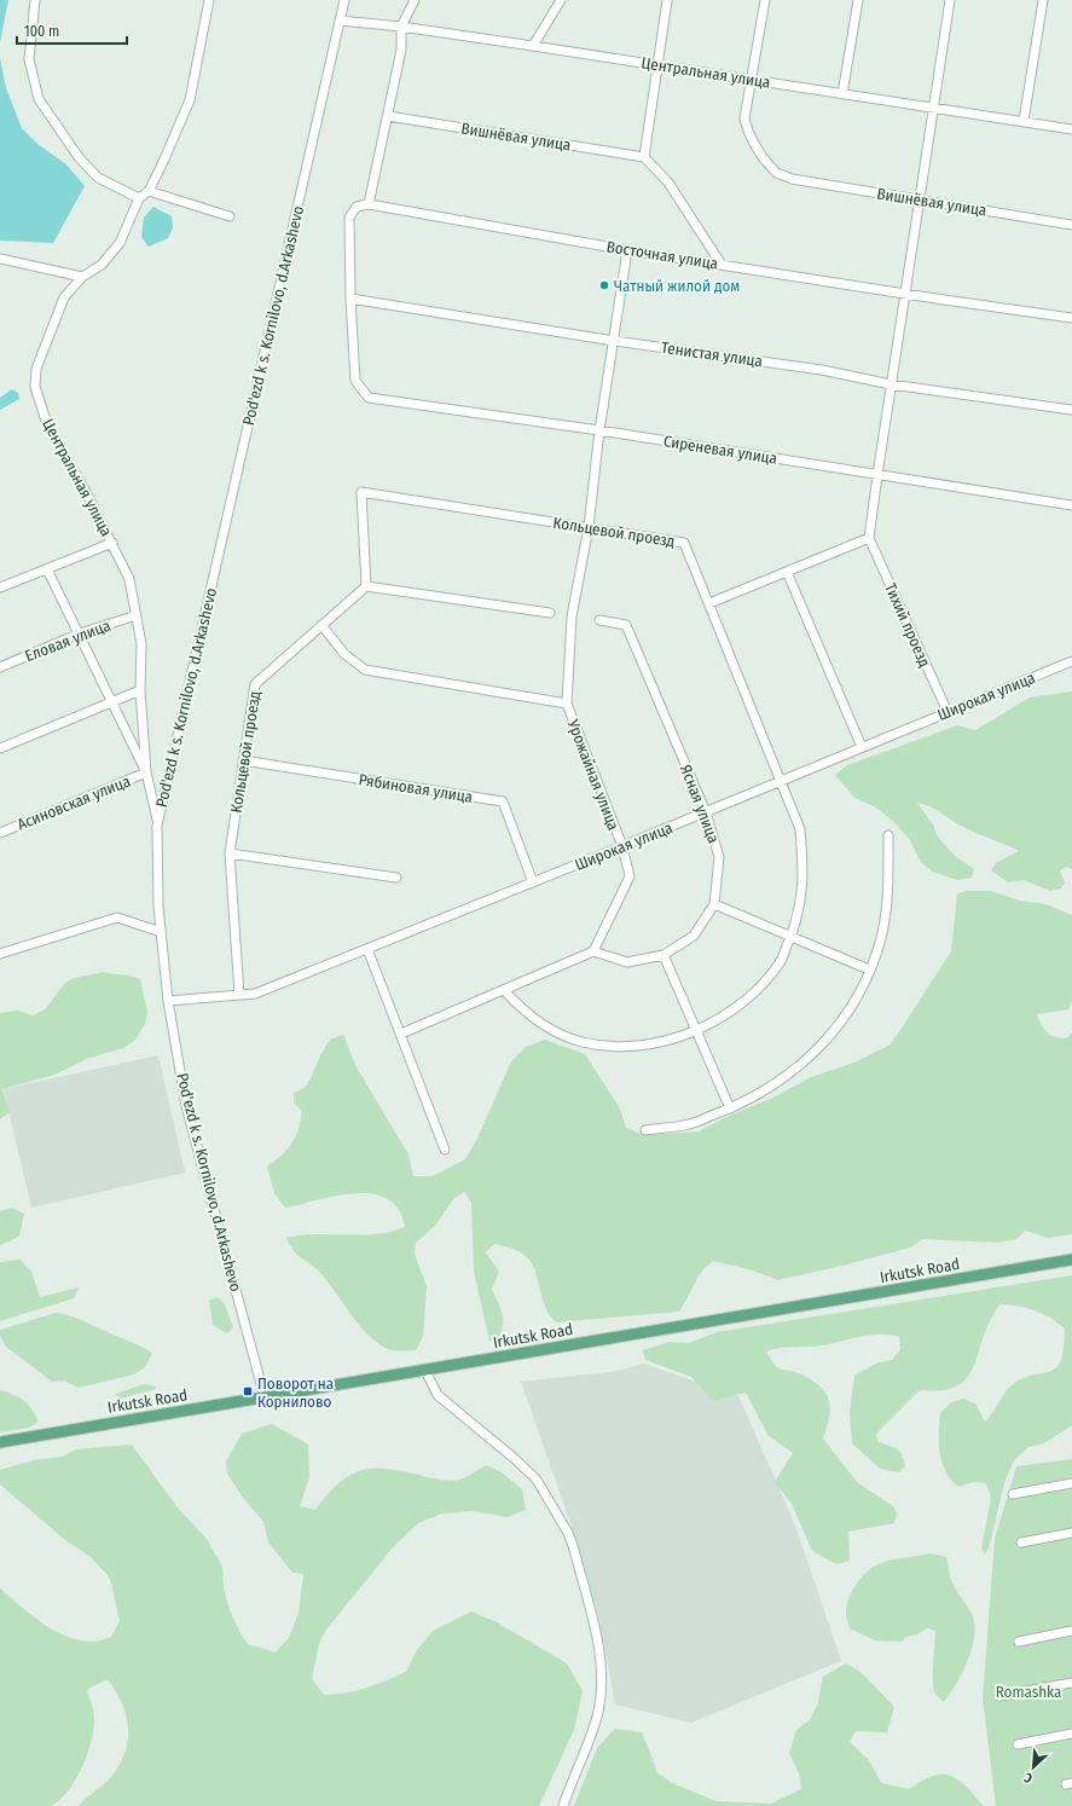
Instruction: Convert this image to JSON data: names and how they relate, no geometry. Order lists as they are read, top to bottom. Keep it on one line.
{"streets":{"main road":["Irkutsk Road"],"street":["Центральная улица","Вишнёвая улица","Восточная улица","Pod'ezd k s. Kornilovo, d.Arkashevo","Тенистая улица","Сиреневая улица","Кольцевой проезд","Тихий проезд","Еловая улица","Широкая улица","Урожайная улица","Рябиновая улица","Асиновская улица","Ясная улица"]},"crossings":[["Центральная улица","Вишнёвая улица"],["Центральная улица","Pod'ezd k s. Kornilovo, d.Arkashevo"],["Центральная улица","Еловая улица"],["Центральная улица","Асиновская улица"],["Pod'ezd k s. Kornilovo, d.Arkashevo","Широкая улица"],["Pod'ezd k s. Kornilovo, d.Arkashevo","Irkutsk Road"],["Тенистая улица","Сиреневая улица"],["Кольцевой проезд","Широкая улица"],["Кольцевой проезд","Урожайная улица"],["Кольцевой проезд","Рябиновая улица"],["Тихий проезд","Широкая улица"],["Широкая улица","Урожайная улица"],["Широкая улица","Рябиновая улица"],["Широкая улица","Ясная улица"],["Урожайная улица","Ясная улица"]],"parks":["Romashka"],"places":{"other":["Чатный жилой дом"],"transit":["Поворот на Корнилово"]},"scale_bar":"100 m","north":"bottom left"}
